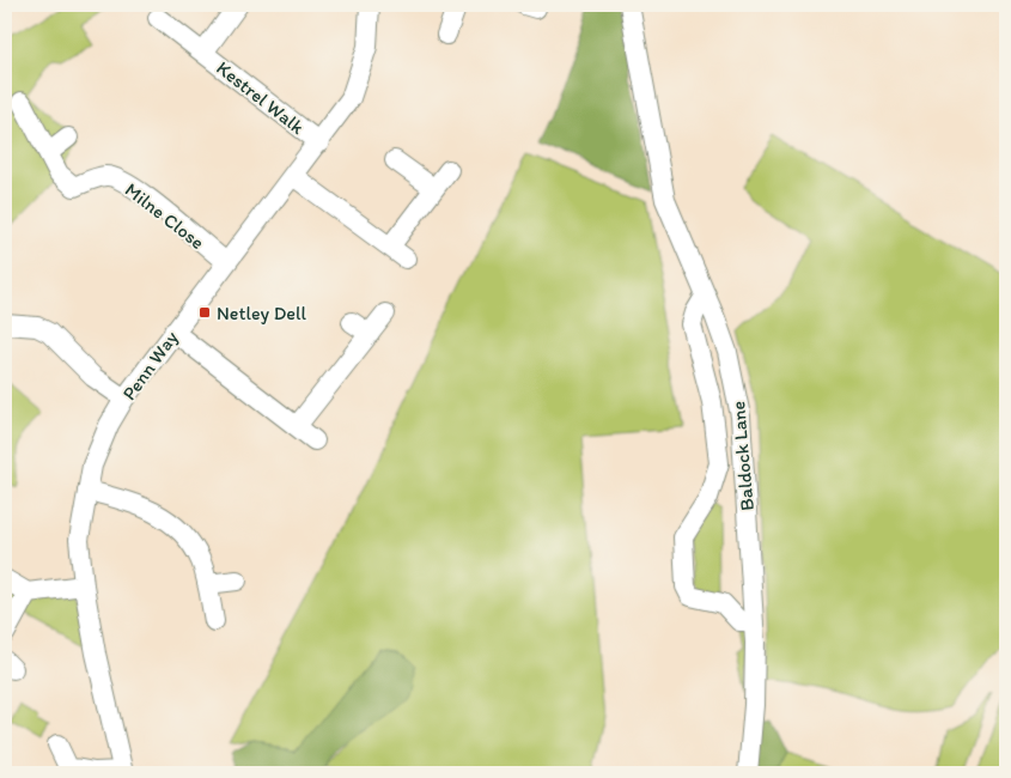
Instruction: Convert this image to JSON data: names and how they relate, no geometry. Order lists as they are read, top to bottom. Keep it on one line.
{"streets":{"street":["Kestrel Walk","Milne Close","Penn Way","Baldock Lane"]},"crossings":[["Kestrel Walk","Penn Way"],["Milne Close","Penn Way"]],"places":{"transit":["Netley Dell"]}}
